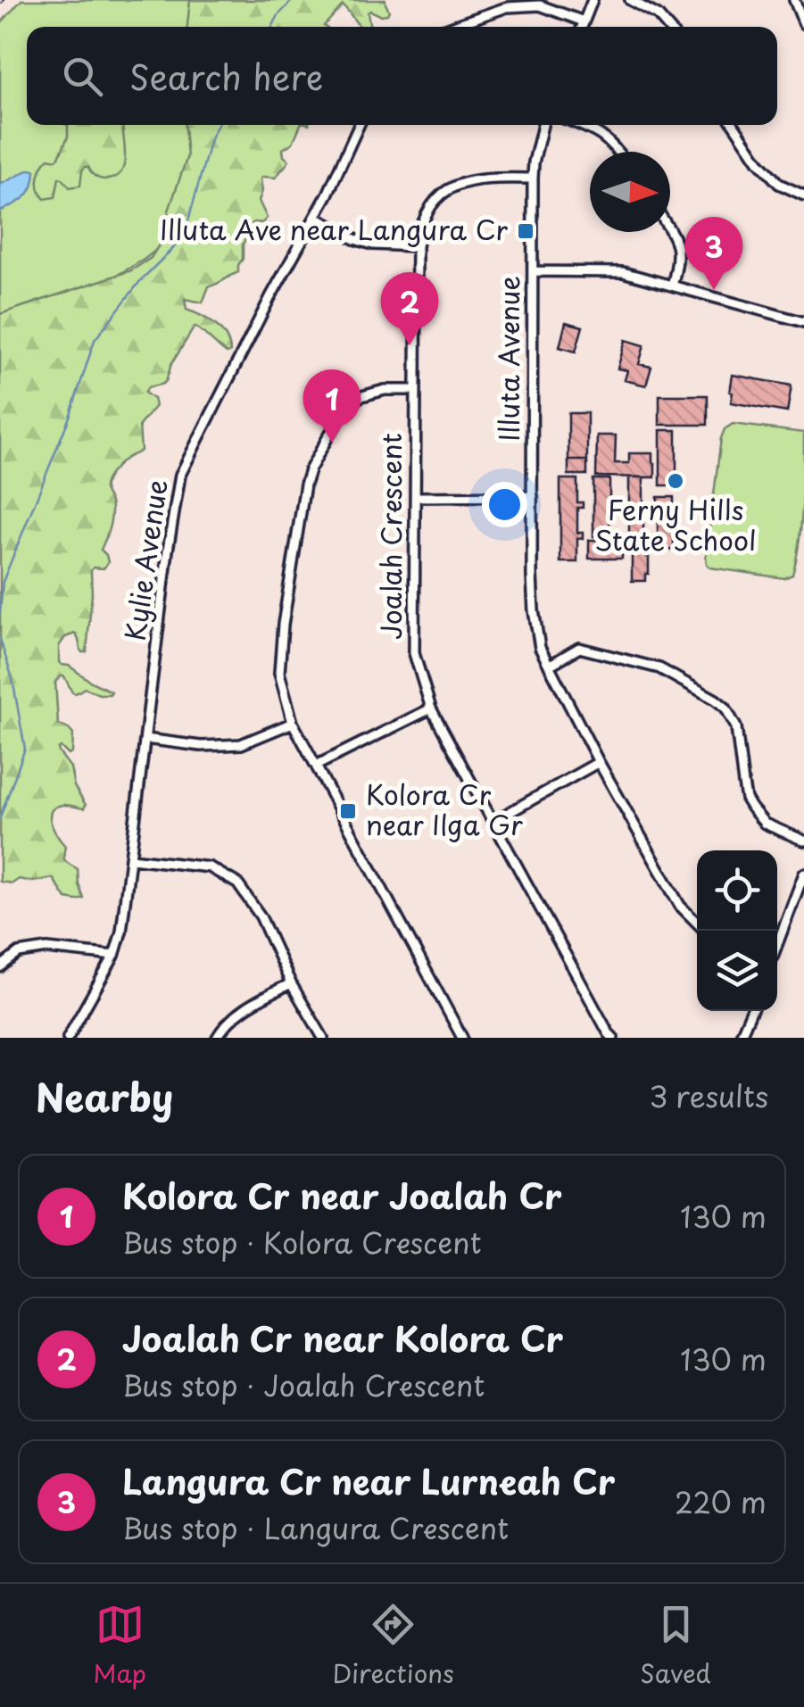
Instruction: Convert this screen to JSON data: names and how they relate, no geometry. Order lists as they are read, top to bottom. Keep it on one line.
{"streets":{"street":["Illuta Avenue","Joalah Crescent","Kylie Avenue"]},"crossings":[["Illuta Avenue","Joalah Crescent"]],"places":{"transit":["Illuta Ave near Langura Cr","Kolora Cr near Ilga Gr"],"other":["Ferny Hills State School"]},"north":"right","page":{"search":"Search here","pins":["3","2","1"],"heading":["Nearby","3 results"],"list":[{"mark":"1","name":"Kolora Cr near Joalah Cr","note":"Bus stop · Kolora Crescent","value":"130 m"},{"mark":"2","name":"Joalah Cr near Kolora Cr","note":"Bus stop · Joalah Crescent","value":"130 m"},{"mark":"3","name":"Langura Cr near Lurneah Cr","note":"Bus stop · Langura Crescent","value":"220 m"}],"nav":["Map","Directions","Saved"]}}
